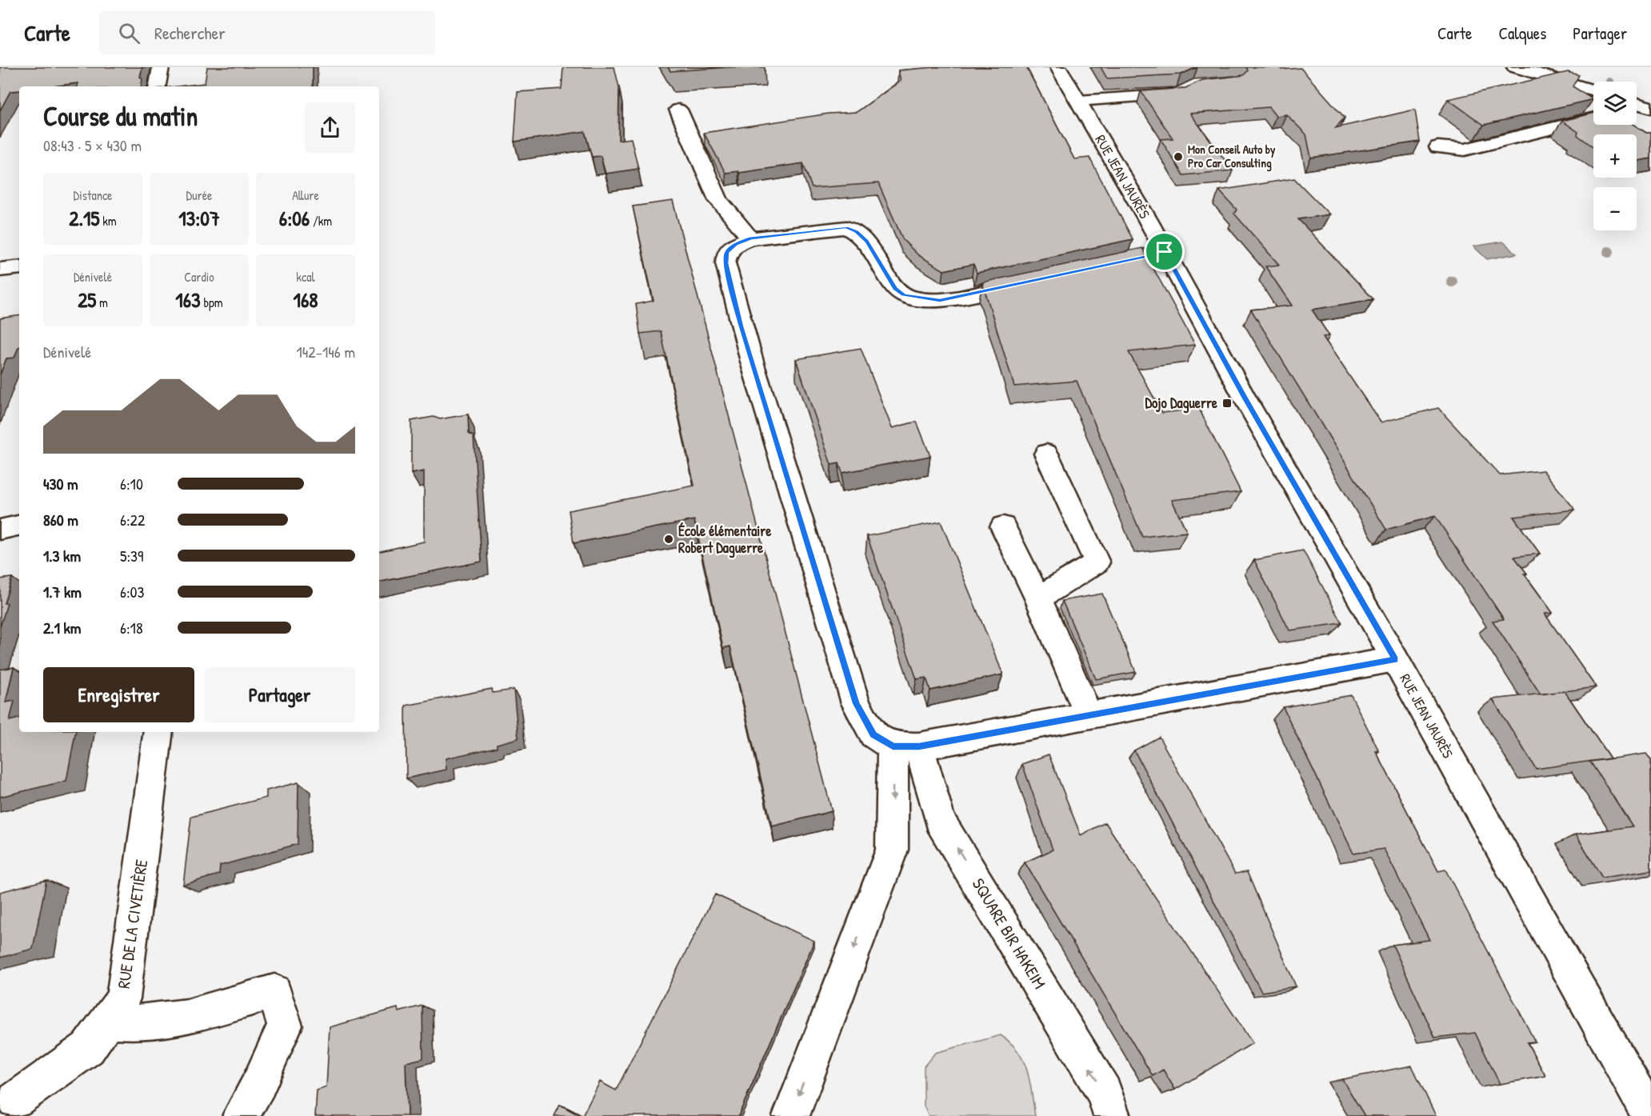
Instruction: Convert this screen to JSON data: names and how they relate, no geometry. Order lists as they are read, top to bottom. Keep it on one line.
{"streets":{"street":["RUE JEAN JAURÈS","RUE DE LA CIVETIÈRE","SQUARE BIR HAKEIM"]},"one_way":["SQUARE BIR HAKEIM"],"places":{"other":["Mon Conseil Auto by Pro Car Consulting","École élémentaire Robert Daguerre"],"transit":["Dojo Daguerre"]},"page":{"header":"Carte","search":"Rechercher","nav":["Carte","Calques","Partager"],"map_buttons":["+","−"],"heading":["Course du matin","08:43 · 5 × 430 m"],"stats":[["Distance","2.15 km"],["Durée","13:07"],["Allure","6:06 /km"],["Dénivelé","25 m"],["Cardio","163 bpm"],["kcal","168"]],"chart":["Dénivelé","142–146 m"],"list":[{"name":"430 m","note":"6:10"},{"name":"860 m","note":"6:22"},{"name":"1.3 km","note":"5:39"},{"name":"1.7 km","note":"6:03"},{"name":"2.1 km","note":"6:18"}],"buttons":["Enregistrer","Partager"]}}
